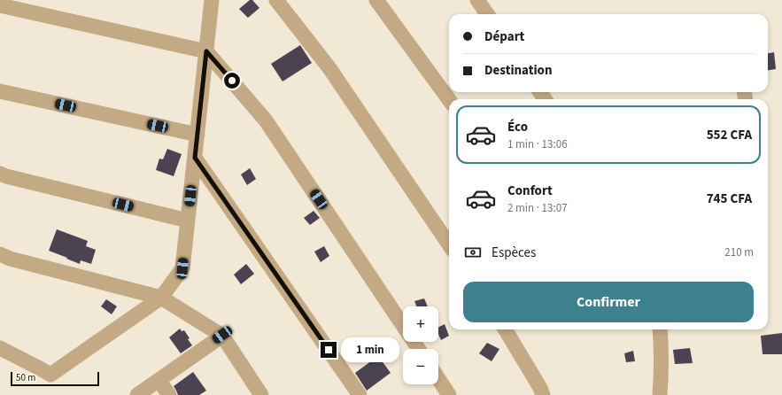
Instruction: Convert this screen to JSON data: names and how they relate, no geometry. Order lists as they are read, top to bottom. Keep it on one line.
{"scale_bar":"50 m","page":{"banner":["Départ","Destination"],"list":[{"name":"Éco","note":"1 min · 13:06","value":"552 CFA"},{"name":"Confort","note":"2 min · 13:07","value":"745 CFA"}],"pay":["Espèces","210 m"],"buttons":"Confirmer","map_buttons":["+","−"],"bubble":"1 min","scale":"50 m"}}
